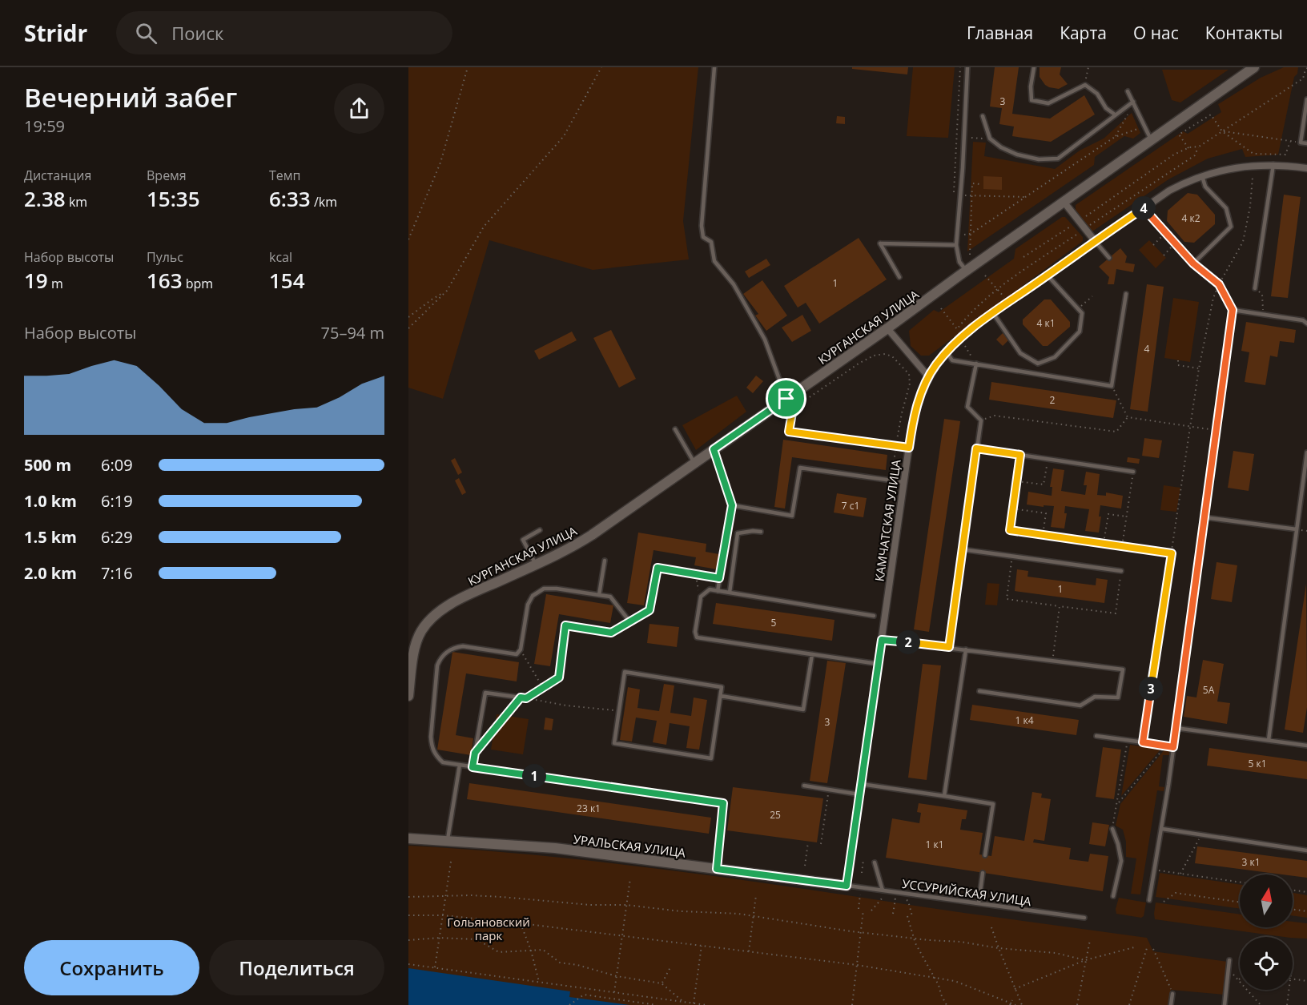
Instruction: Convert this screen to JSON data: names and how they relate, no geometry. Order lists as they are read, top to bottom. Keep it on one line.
{"streets":{"street":["КУРГАНСКАЯ УЛИЦА","КАМЧАТСКАЯ УЛИЦА","УРАЛЬСКАЯ УЛИЦА"],"lane":["УССУРИЙСКАЯ УЛИЦА"]},"crossings":[["КАМЧАТСКАЯ УЛИЦА","УРАЛЬСКАЯ УЛИЦА"],["КАМЧАТСКАЯ УЛИЦА","УССУРИЙСКАЯ УЛИЦА"],["УРАЛЬСКАЯ УЛИЦА","УССУРИЙСКАЯ УЛИЦА"]],"parks":["Гольяновcкий парк"],"house_numbers":["3","4 к2","1","4 к1","4","2","7 с1","1","5","5А","1 к4","3","5 к1","23 к1","25","1 к1","3 к1"],"north":"top","page":{"header":"Stridr","search":"Поиск","nav":["Главная","Карта","О нас","Контакты"],"heading":["Вечерний забег","19:59"],"stats":[["Дистанция","2.38 km"],["Время","15:35"],["Темп","6:33 /km"],["Набор высоты","19 m"],["Пульс","163 bpm"],["kcal","154"]],"pins":["4","2","3","1"],"chart":["Набор высоты","75–94 m"],"list":[{"name":"500 m","note":"6:09"},{"name":"1.0 km","note":"6:19"},{"name":"1.5 km","note":"6:29"},{"name":"2.0 km","note":"7:16"}],"buttons":["Сохранить","Поделиться"]}}
